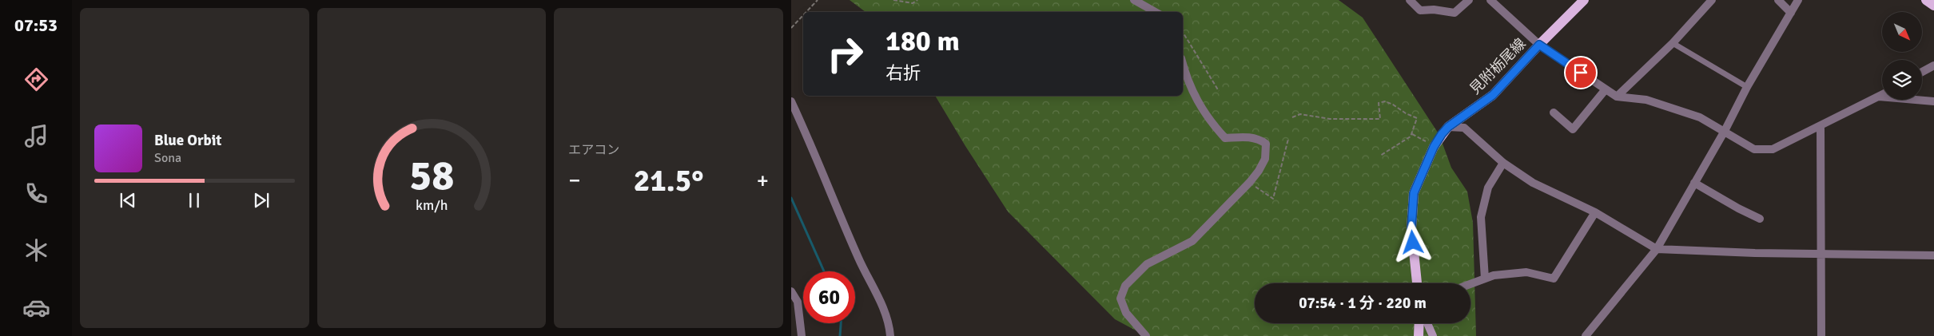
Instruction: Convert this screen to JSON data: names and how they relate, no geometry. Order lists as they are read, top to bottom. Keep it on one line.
{"streets":{"main road":["見附栃尾線"]},"north":"bottom right","page":{"tabs":"07:53","tile":"エアコン","turn":["180 m","右折"],"song":["Blue Orbit","Sona"],"heat":["−","21.5°","+"],"limit":"60","trip":"07:54 · 1 分 · 220 m","gauge":["58","km/h"]}}
